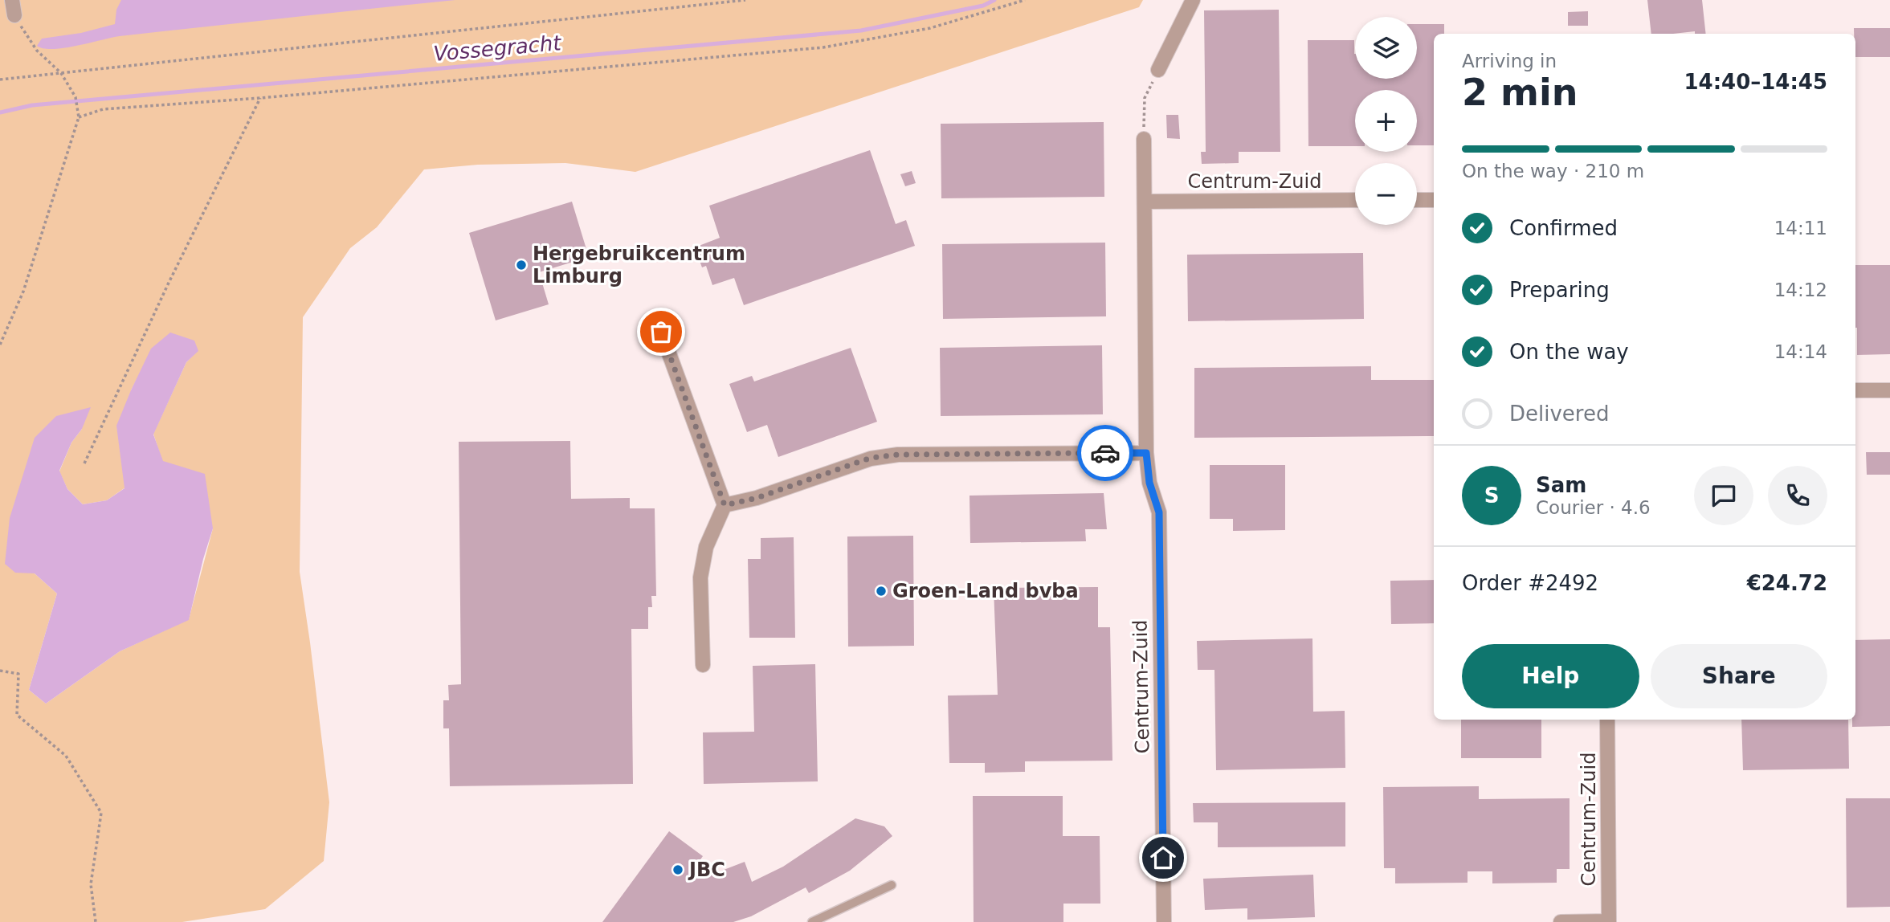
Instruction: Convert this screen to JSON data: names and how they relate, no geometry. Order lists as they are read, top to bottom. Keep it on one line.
{"streets":{"street":["Centrum-Zuid"]},"water":["Vossegracht"],"places":["Hergebruikcentrum Limburg","Groen-Land bvba","JBC"],"page":{"map_buttons":["+","−"],"heading":["2 min","Arriving in","14:40–14:45"],"panel":["Sam","Courier · 4.6","Order #2492","€24.72"],"bar":"On the way · 210 m","list":[["Confirmed","14:11"],["Preparing","14:12"],["On the way","14:14"],"Delivered"],"round":"S","buttons":["Help","Share"]}}
